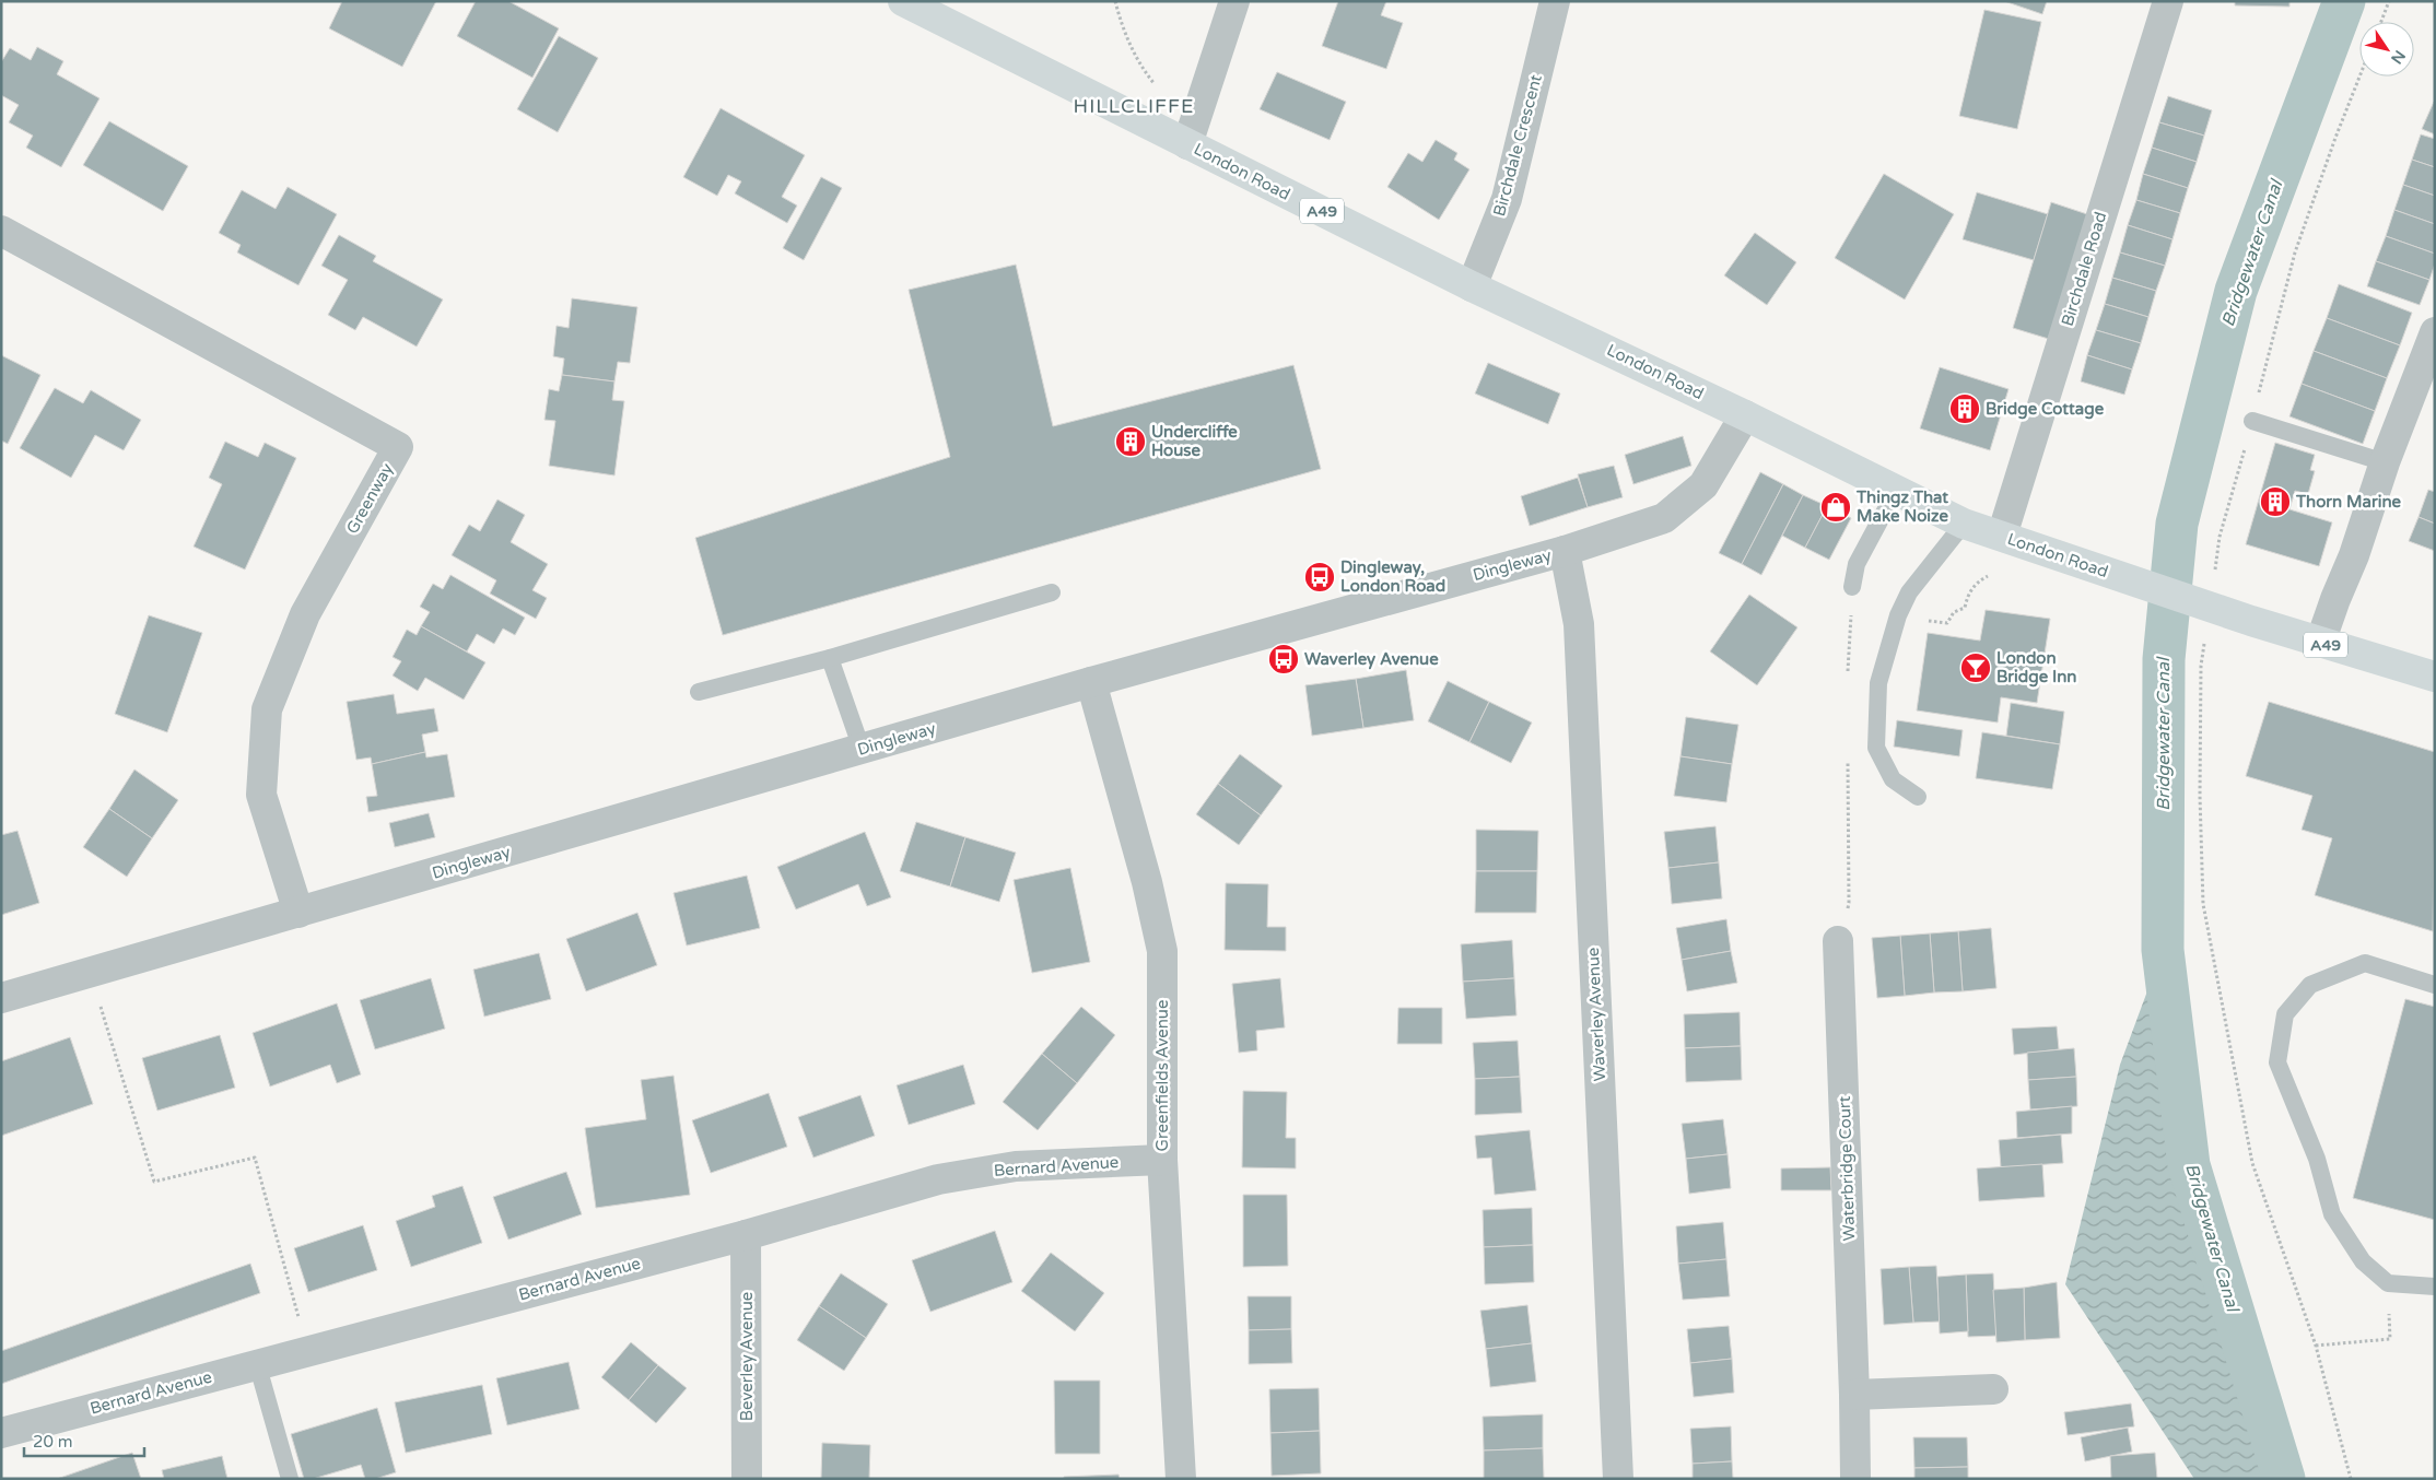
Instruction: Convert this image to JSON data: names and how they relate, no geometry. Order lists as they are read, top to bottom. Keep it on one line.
{"streets":{"highway":["London Road","A49"],"street":["Birchdale Crescent","Birchdale Road","Greenway","Dingleway","Waverley Avenue","Greenfields Avenue","Bernard Avenue","Waterbridge Court","Beverley Avenue"]},"crossings":[["Birchdale Crescent","London Road"],["London Road","Birchdale Road"],["London Road","Dingleway"],["Greenway","Dingleway"],["Dingleway","Waverley Avenue"],["Dingleway","Greenfields Avenue"],["Greenfields Avenue","Bernard Avenue"],["Bernard Avenue","Beverley Avenue"]],"districts":["HILLCLIFFE"],"water":["Bridgewater Canal"],"places":{"building":["Bridge Cottage","Undercliffe House","Thorn Marine"],"shop":["Thingz That Make Noize"],"bus stop":["Dingleway, London Road","Waverley Avenue"],"bar":["London Bridge Inn"]},"scale_bar":"20 m","north":"bottom right"}
